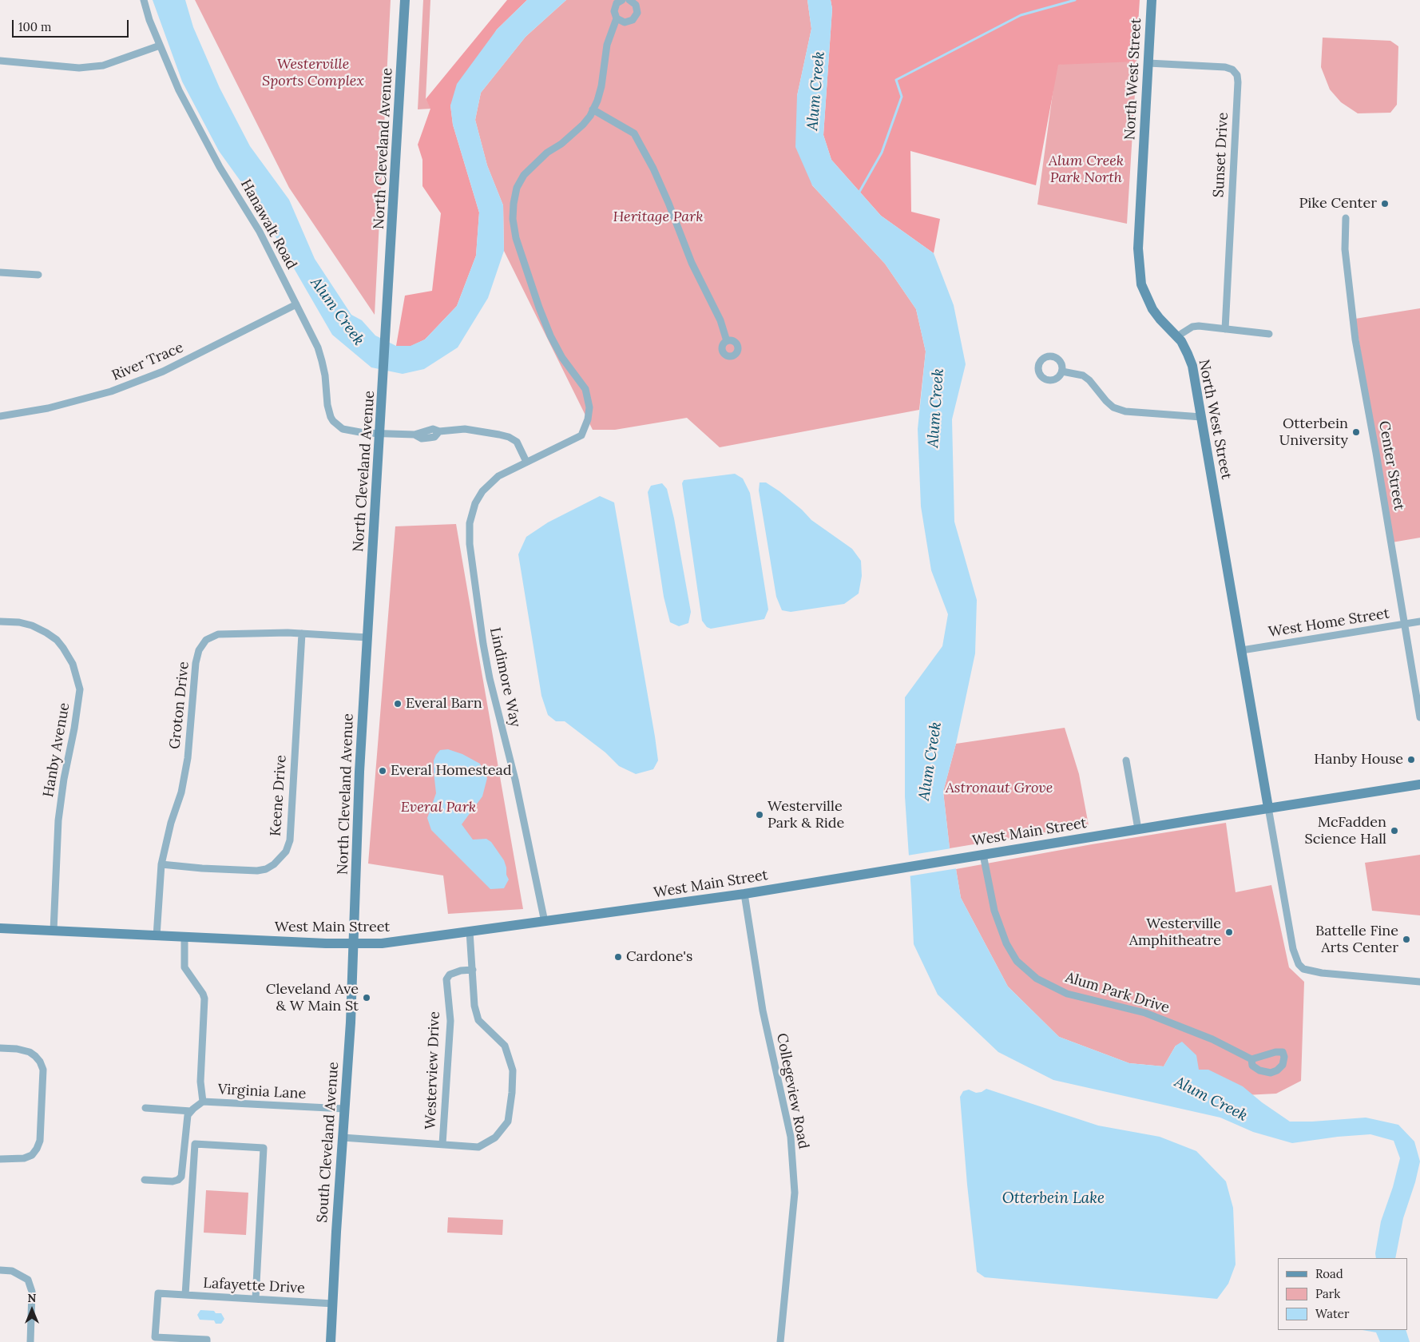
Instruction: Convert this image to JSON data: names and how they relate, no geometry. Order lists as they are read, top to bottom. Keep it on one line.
{"streets":{"main road":["North West Street","North Cleveland Avenue","West Main Street","South Cleveland Avenue"],"street":["Sunset Drive","Hanawalt Road","River Trace","Center Street","West Home Street","Lindimore Way","Groton Drive","Hanby Avenue","Keene Drive","Alum Park Drive","Westerview Drive","Collegeview Road","Virginia Lane","Lafayette Drive"]},"crossings":[["North West Street","Sunset Drive"],["North West Street","West Home Street"],["North West Street","West Main Street"],["North Cleveland Avenue","Hanawalt Road"],["North Cleveland Avenue","Groton Drive"],["North Cleveland Avenue","West Main Street"],["North Cleveland Avenue","South Cleveland Avenue"],["Hanawalt Road","River Trace"],["Hanawalt Road","Lindimore Way"],["Center Street","West Home Street"],["Lindimore Way","West Main Street"],["Groton Drive","Keene Drive"],["Groton Drive","West Main Street"],["Hanby Avenue","West Main Street"],["West Main Street","Alum Park Drive"],["West Main Street","Westerview Drive"],["West Main Street","Collegeview Road"],["West Main Street","South Cleveland Avenue"],["Westerview Drive","South Cleveland Avenue"],["Virginia Lane","South Cleveland Avenue"],["South Cleveland Avenue","Lafayette Drive"]],"water":["Alum Creek","Otterbein Lake"],"parks":["Westerville Sports Complex","Alum Creek Park North","Heritage Park","Astronaut Grove","Everal Park"],"places":["Pike Center","Otterbein University","Everal Barn","Hanby House","Everal Homestead","Westerville Park & Ride","McFadden Science Hall","Westerville Amphitheatre","Battelle Fine Arts Center","Cardone's","Cleveland Ave & W Main St"],"legend":["Road","Park","Water"],"scale_bar":"100 m","north":"top"}
